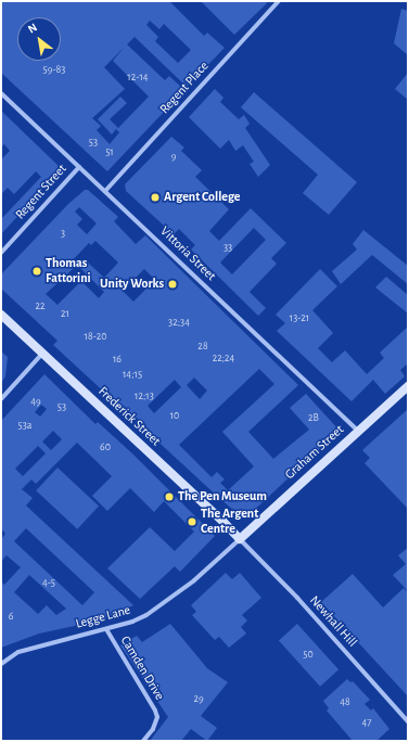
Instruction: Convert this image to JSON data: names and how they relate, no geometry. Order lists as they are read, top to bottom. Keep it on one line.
{"streets":{"street":["Regent Place","Regent Street","Vittoria Street","Frederick Street","Graham Street","Legge Lane","Newhall Hill","Camden Drive"]},"crossings":[["Regent Place","Vittoria Street"],["Regent Street","Vittoria Street"],["Vittoria Street","Graham Street"],["Frederick Street","Graham Street"],["Frederick Street","Legge Lane"],["Frederick Street","Newhall Hill"],["Graham Street","Legge Lane"],["Graham Street","Newhall Hill"],["Legge Lane","Newhall Hill"],["Legge Lane","Camden Drive"]],"places":["Argent College","Thomas Fattorini","Unity Works","The Pen Museum","The Argent Centre"],"house_numbers":["59-83","12-14","53","51","9","3","33","22","21","13-21","32;34","18-20","28","22;24","16","14;15","12;13","49","53","10","2B","53a","60","4-5","6","50","29","48","47"],"north":"top left"}
